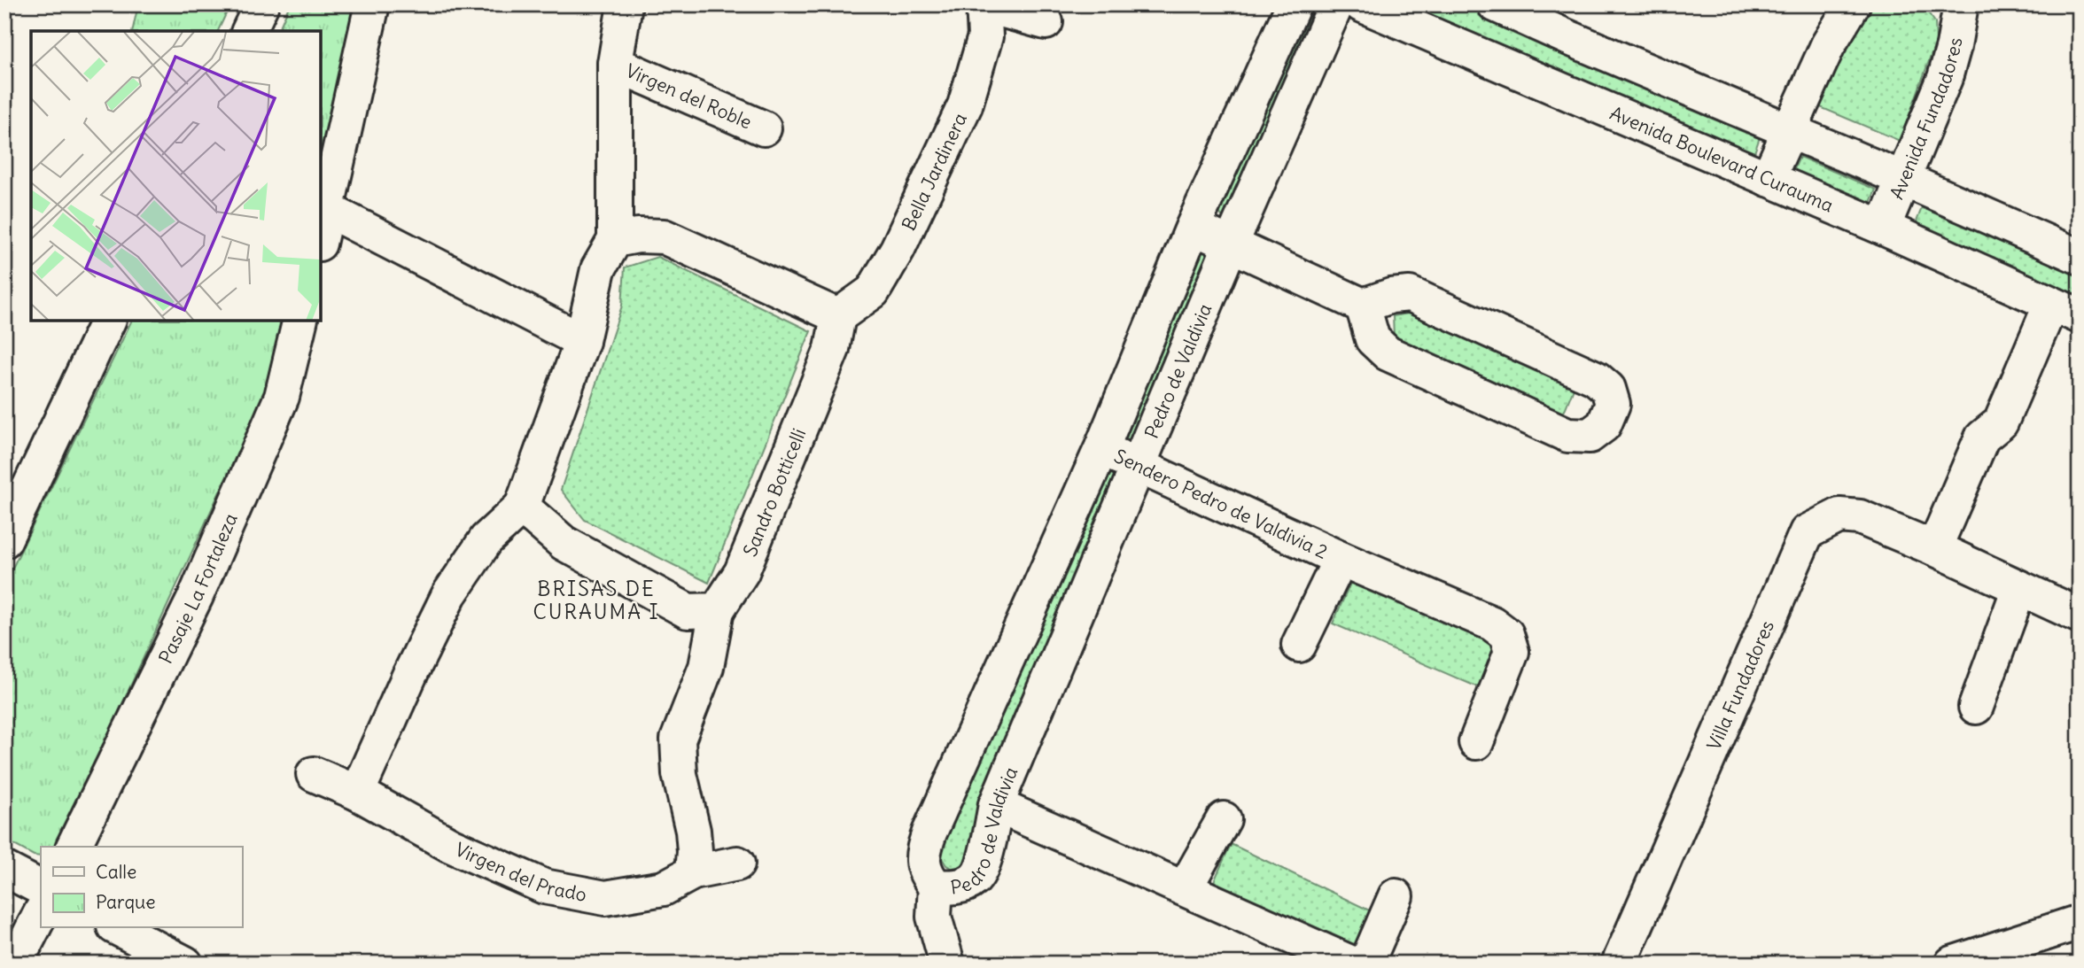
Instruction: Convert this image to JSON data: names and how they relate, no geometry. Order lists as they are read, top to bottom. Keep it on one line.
{"streets":{"street":["Virgen del Roble","Avenida Fundadores","Avenida Boulevard Curauma","Bella Jardinera","Pedro de Valdivia","Sandro Botticelli","Sendero Pedro de Valdivia 2","Pasaje La Fortaleza","Villa Fundadores","Virgen del Prado"]},"crossings":[["Avenida Fundadores","Avenida Boulevard Curauma"],["Bella Jardinera","Sandro Botticelli"],["Pedro de Valdivia","Sendero Pedro de Valdivia 2"]],"districts":["BRISAS DE CURAUMA I"],"legend":["Calle","Parque"]}
